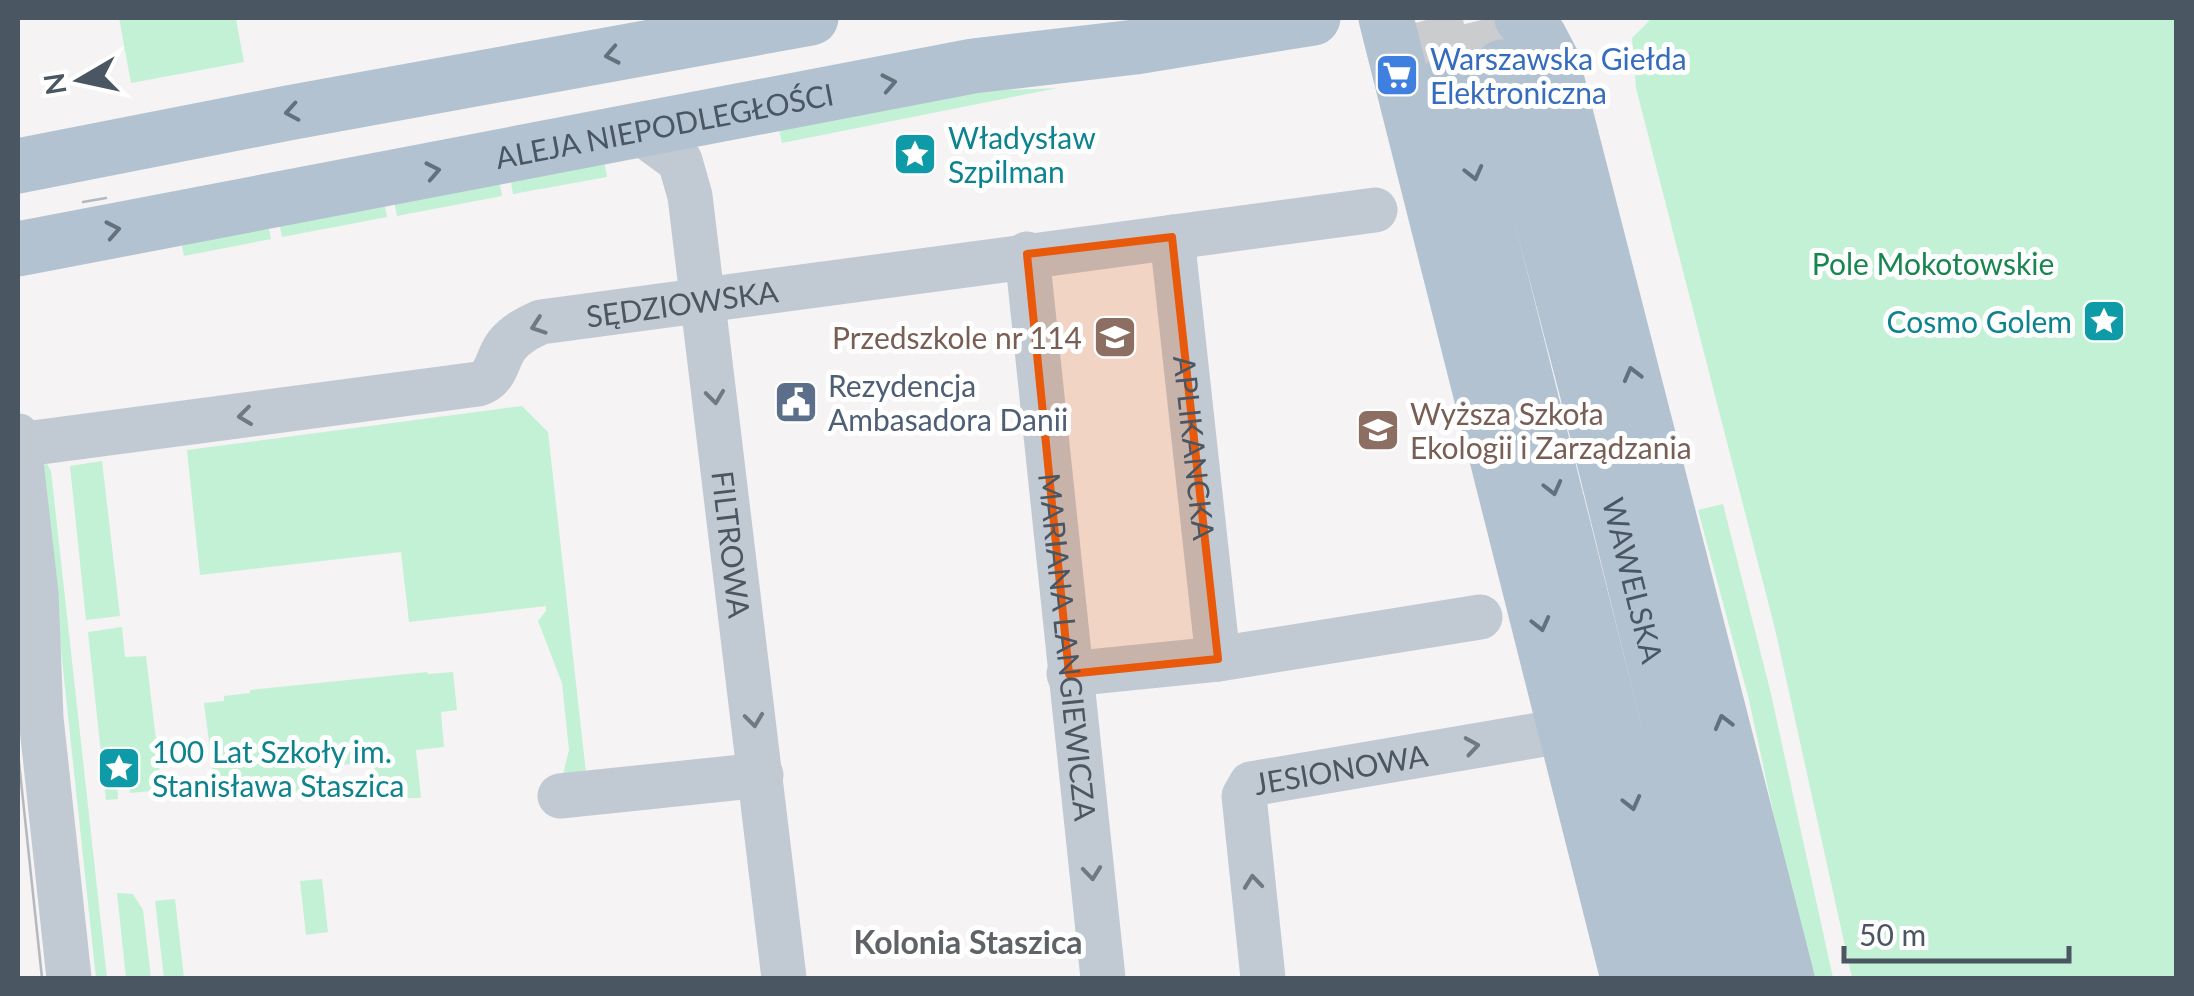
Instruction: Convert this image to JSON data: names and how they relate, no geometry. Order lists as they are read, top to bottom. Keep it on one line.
{"streets":{"main road":["ALEJA NIEPODLEGŁOŚCI","WAWELSKA"],"street":["SĘDZIOWSKA","APLIKANCKA","FILTROWA","MARIANA LANGIEWICZA","JESIONOWA"]},"crossings":[["ALEJA NIEPODLEGŁOŚCI","FILTROWA"],["SĘDZIOWSKA","APLIKANCKA"],["SĘDZIOWSKA","FILTROWA"],["SĘDZIOWSKA","MARIANA LANGIEWICZA"]],"one_way":["SĘDZIOWSKA","FILTROWA","MARIANA LANGIEWICZA"],"districts":["Kolonia Staszica"],"parks":["Pole Mokotowskie"],"places":{"supermarket":["Warszawska Giełda Elektroniczna"],"place":["Władysław Szpilman","Cosmo Golem","100 Lat Szkoły im. Stanisława Staszica"],"school or university":["Przedszkole nr 114","Wyższa Szkoła Ekologii i Zarządzania"],"public building":["Rezydencja Ambasadora Danii"]},"scale_bar":"50 m","north":"left"}
